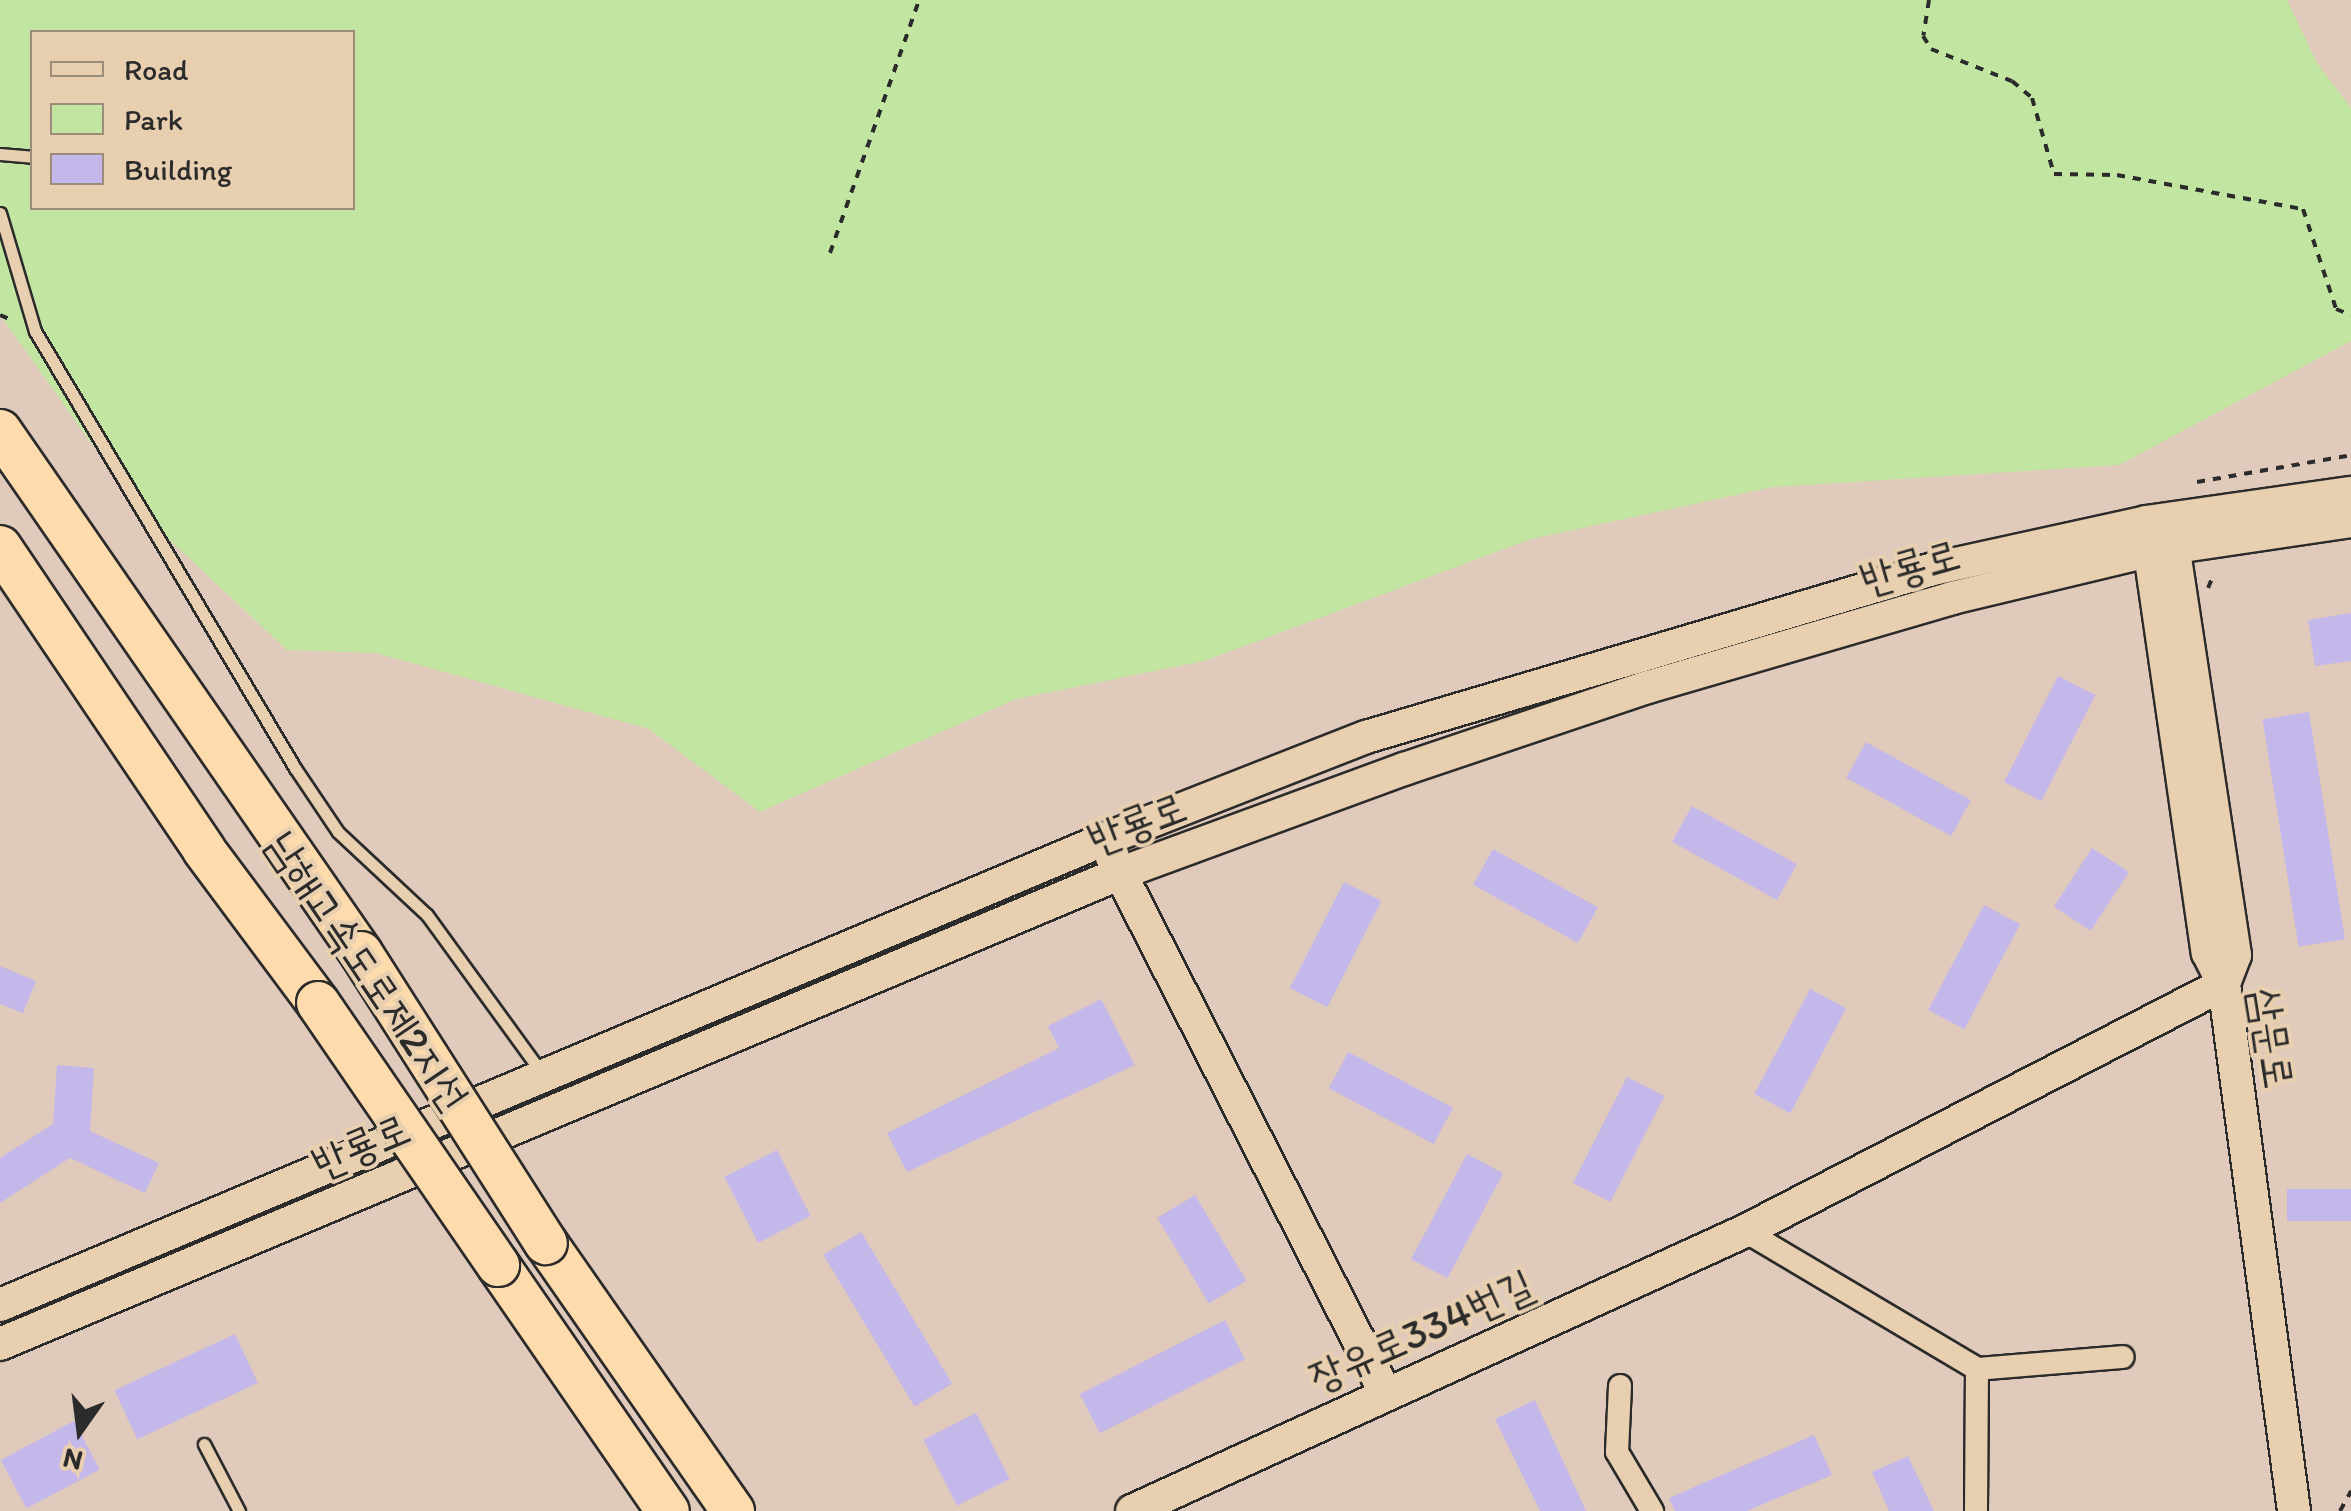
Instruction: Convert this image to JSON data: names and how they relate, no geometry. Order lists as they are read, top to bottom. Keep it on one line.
{"streets":{"highway":["남해고속도로제2지선"],"street":["반룡로","삼문로","장유로334번길"]},"crossings":[["반룡로","삼문로"],["삼문로","장유로334번길"]],"legend":["Road","Park","Building"],"north":"bottom"}
